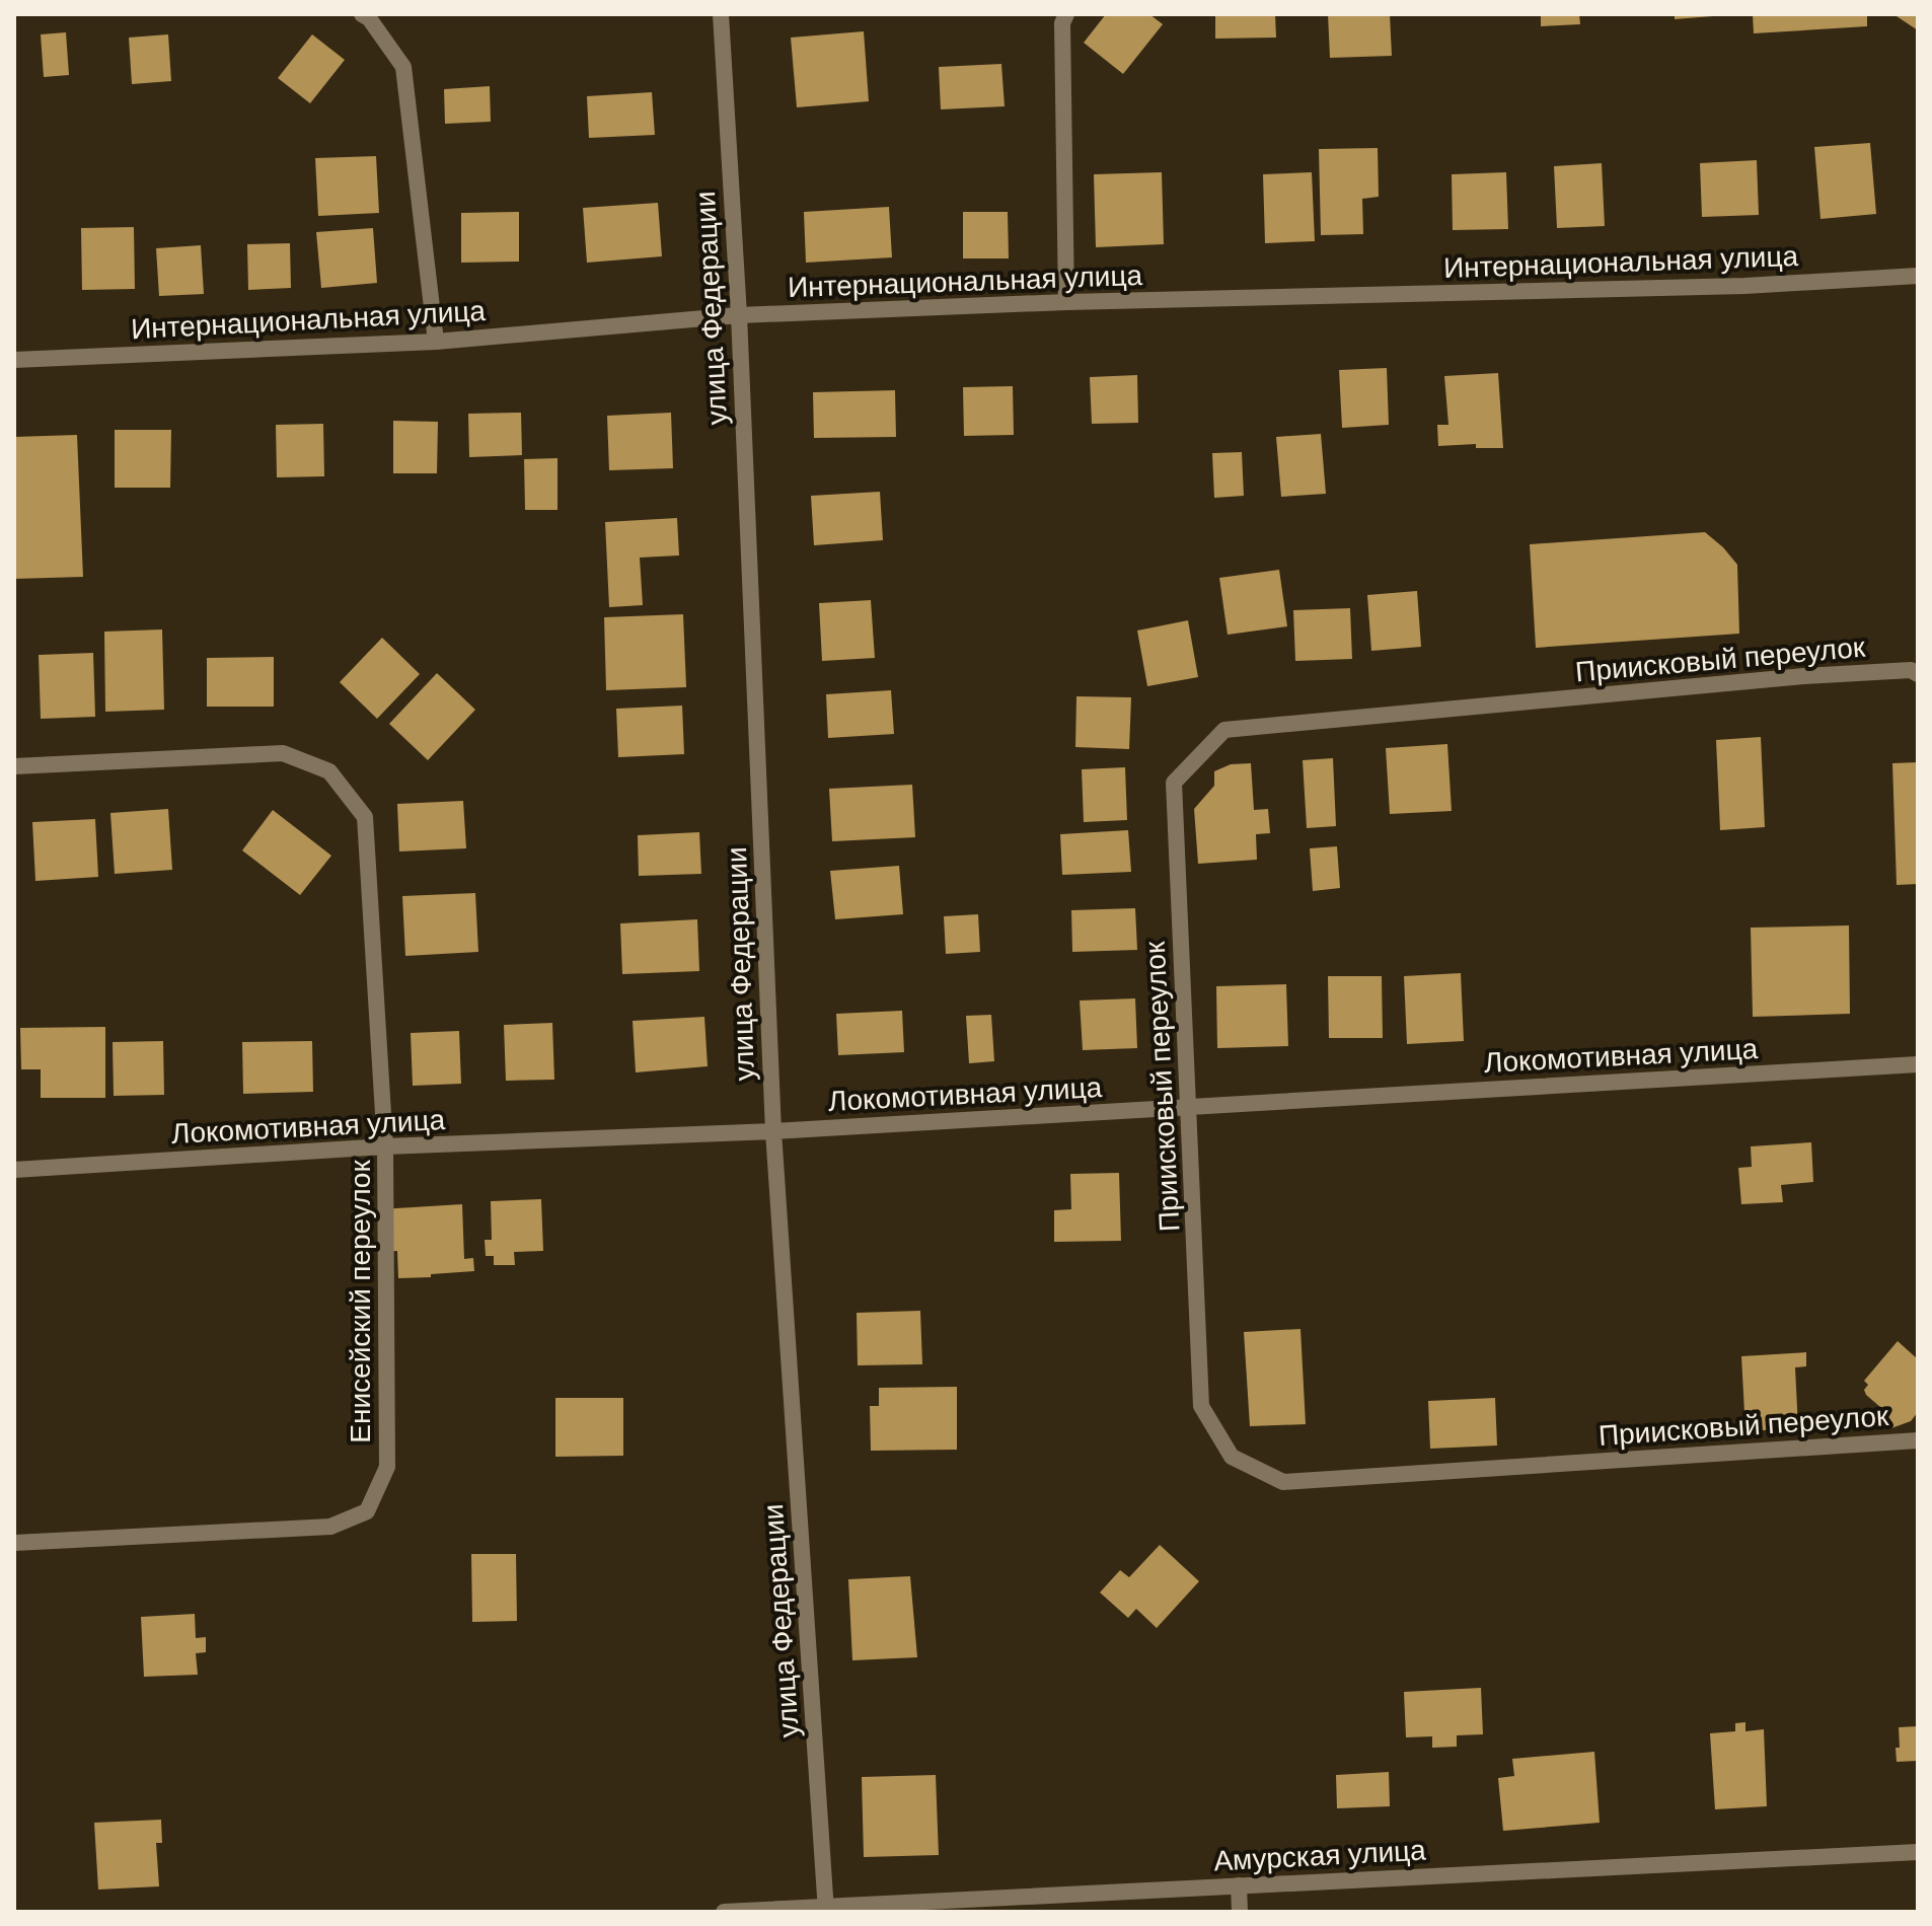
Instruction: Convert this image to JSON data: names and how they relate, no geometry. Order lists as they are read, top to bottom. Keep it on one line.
{"streets":{"street":["Интернациональная улица","улица Федерации","Приисковый переулок","Локомотивная улица","Енисейский переулок","Амурская улица"]},"crossings":[["Интернациональная улица","улица Федерации"],["улица Федерации","Локомотивная улица"],["улица Федерации","Амурская улица"],["Приисковый переулок","Локомотивная улица"],["Локомотивная улица","Енисейский переулок"]]}
